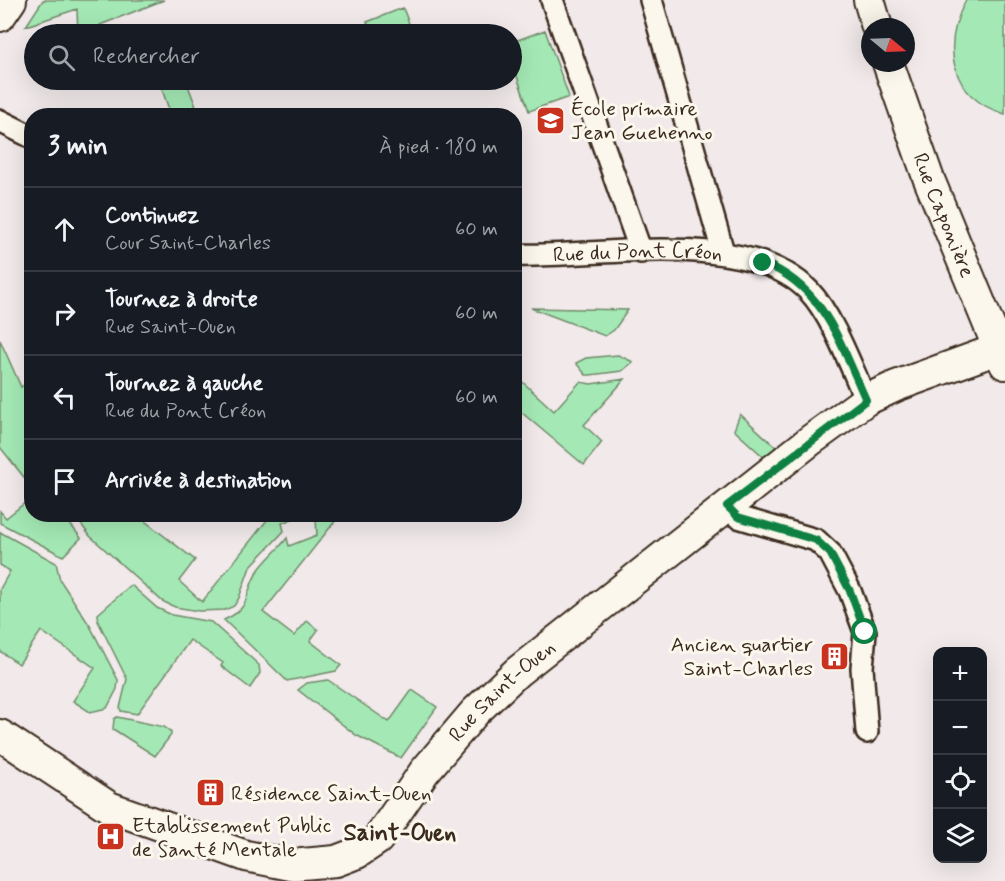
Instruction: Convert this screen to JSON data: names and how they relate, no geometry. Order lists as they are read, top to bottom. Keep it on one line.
{"streets":{"street":["Rue Caponière","Rue du Pont Créon","Rue Saint-Ouen"]},"crossings":[["Rue Caponière","Rue Saint-Ouen"],["Rue du Pont Créon","Rue Saint-Ouen"]],"districts":["Saint-Ouen"],"places":{"school or university":["École primaire Jean Guehenno"],"building":["Ancien quartier Saint-Charles","Résidence Saint-Ouen"],"hospital":["Etablissement Public de Santé Mentale"]},"north":"right","page":{"search":"Rechercher","heading":["3 min","À pied · 180 m"],"list":[["Continuez","Cour Saint-Charles","60 m"],["Tournez à droite","Rue Saint-Ouen","60 m"],["Tournez à gauche","Rue du Pont Créon","60 m"],"Arrivée à destination"],"map_buttons":["+","−"]}}
